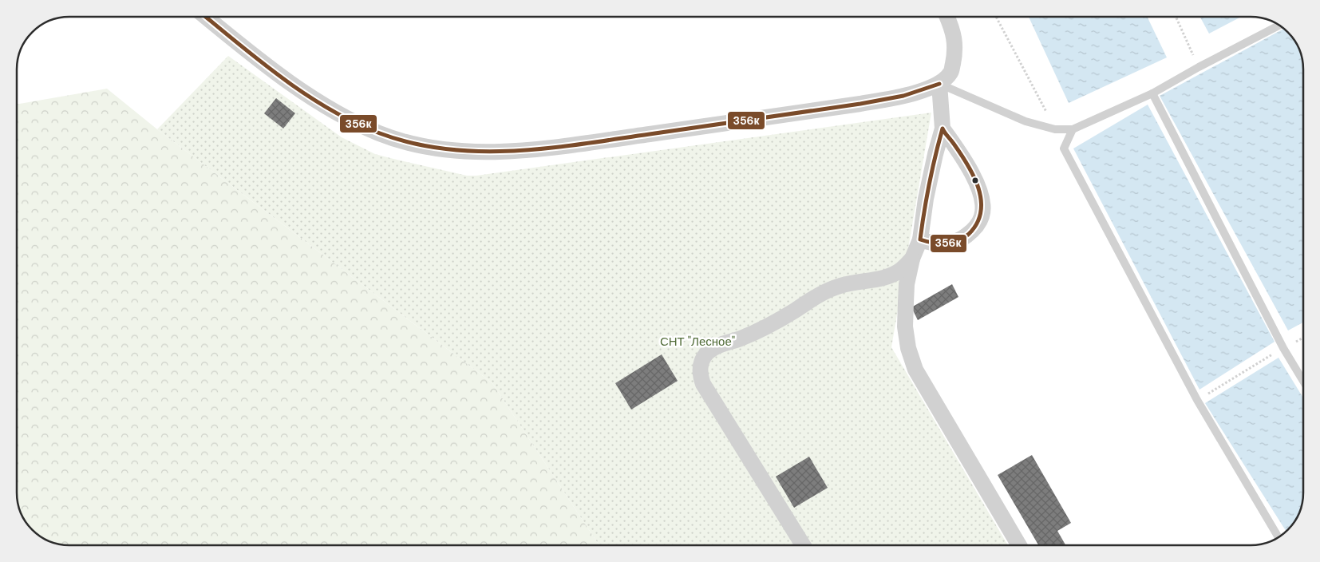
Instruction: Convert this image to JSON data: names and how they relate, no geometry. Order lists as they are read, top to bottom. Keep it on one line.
{"parks":["СНТ \"Лесное\""],"lines":["transit line 356к"]}
